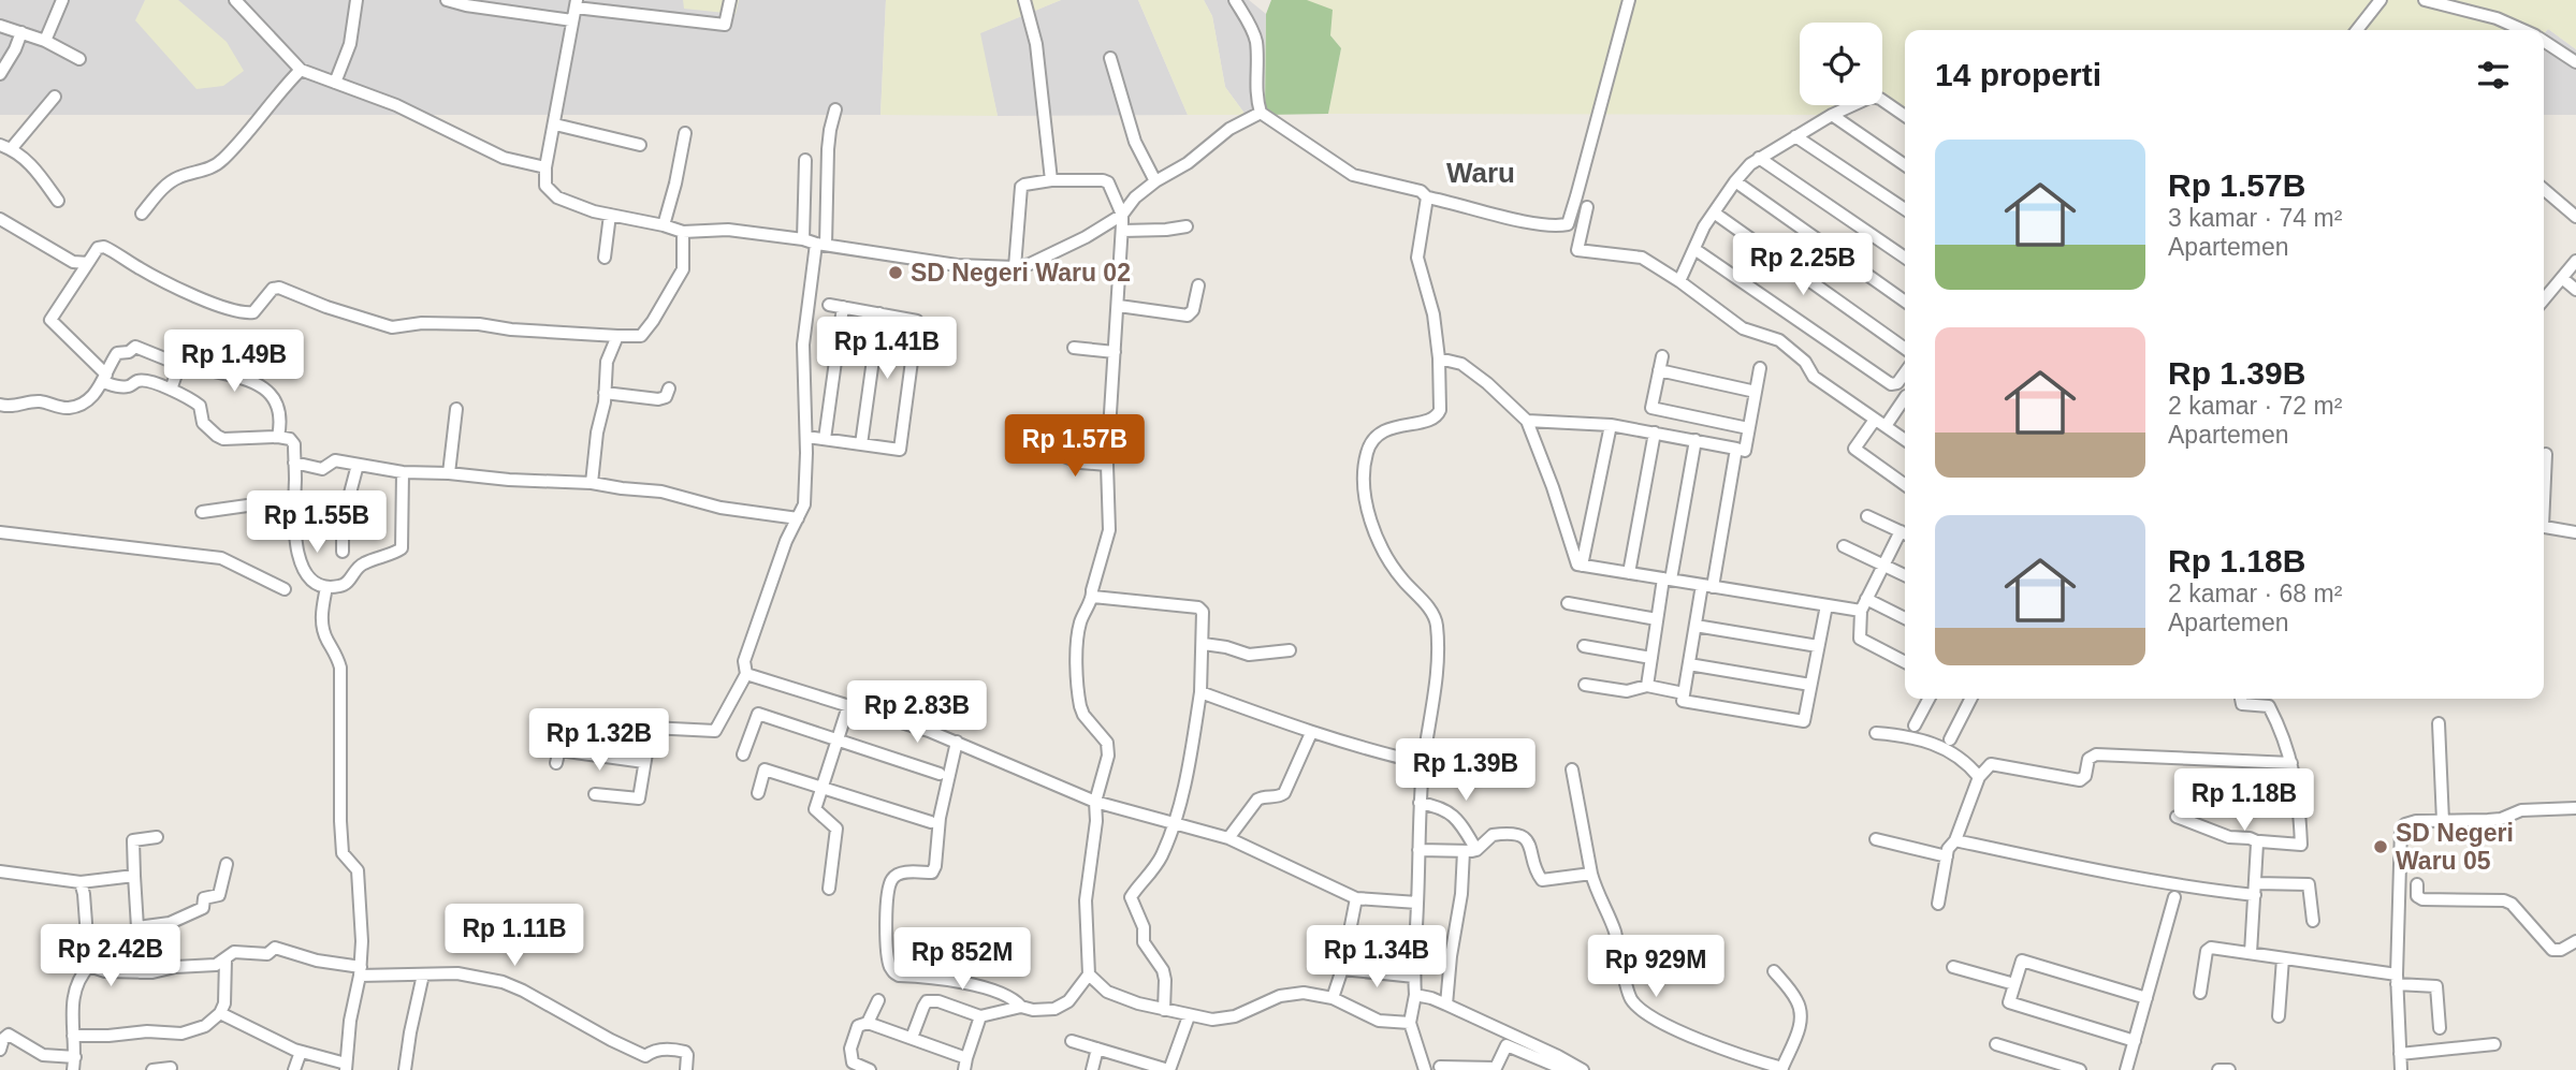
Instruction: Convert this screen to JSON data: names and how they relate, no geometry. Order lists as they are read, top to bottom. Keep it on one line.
{"districts":["Waru"],"places":["SD Negeri Waru 02","SD Negeri Waru 05"],"page":{"heading":"14 properti","list":[{"name":"Rp 1.57B","note":"3 kamar · 74 m² · Apartemen"},{"name":"Rp 1.39B","note":"2 kamar · 72 m² · Apartemen"},{"name":"Rp 1.18B","note":"2 kamar · 68 m² · Apartemen"}],"price":["Rp 2.25B","Rp 1.41B","Rp 1.49B","Rp 1.57B","Rp 1.55B","Rp 2.83B","Rp 1.32B","Rp 1.39B","Rp 1.18B","Rp 1.11B","Rp 2.42B","Rp 1.34B","Rp 852M","Rp 929M"]}}
